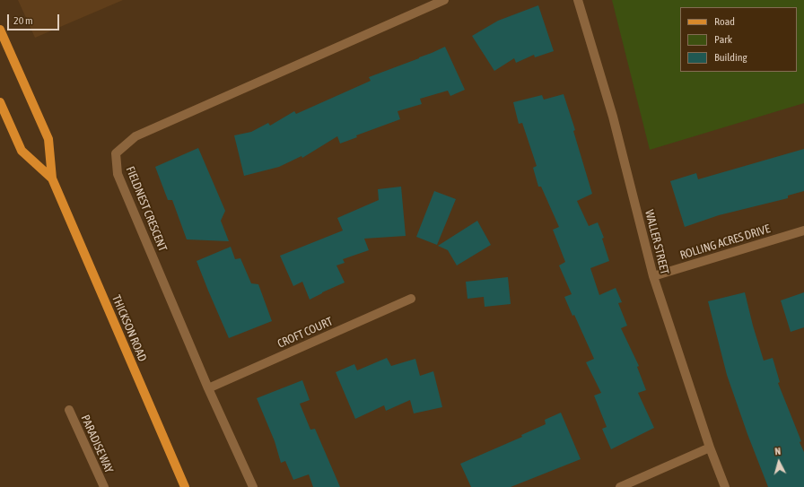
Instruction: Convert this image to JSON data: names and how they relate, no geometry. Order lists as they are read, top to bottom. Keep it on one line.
{"streets":{"main road":["THICKSON ROAD"],"street":["FIELDNEST CRESCENT","WALLER STREET","ROLLING ACRES DRIVE","CROFT COURT","PARADISE WAY"]},"crossings":[["FIELDNEST CRESCENT","CROFT COURT"],["WALLER STREET","ROLLING ACRES DRIVE"]],"legend":["Road","Park","Building"],"scale_bar":"20 m","north":"top"}
